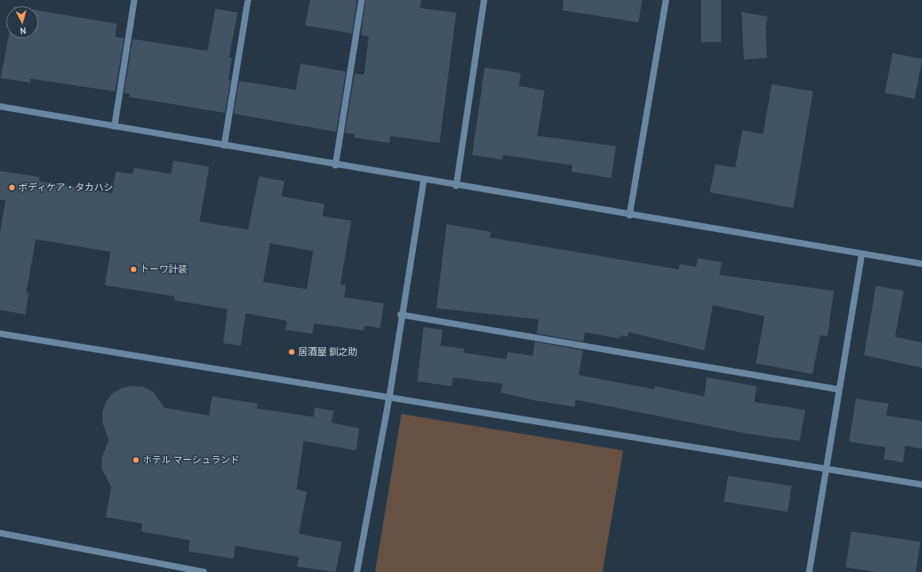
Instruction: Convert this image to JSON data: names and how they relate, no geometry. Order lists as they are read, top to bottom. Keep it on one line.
{"places":["ボディケア・タカハシ","トーワ計装","居酒屋 釧之助","ホテル マーシュランド"],"north":"bottom"}
